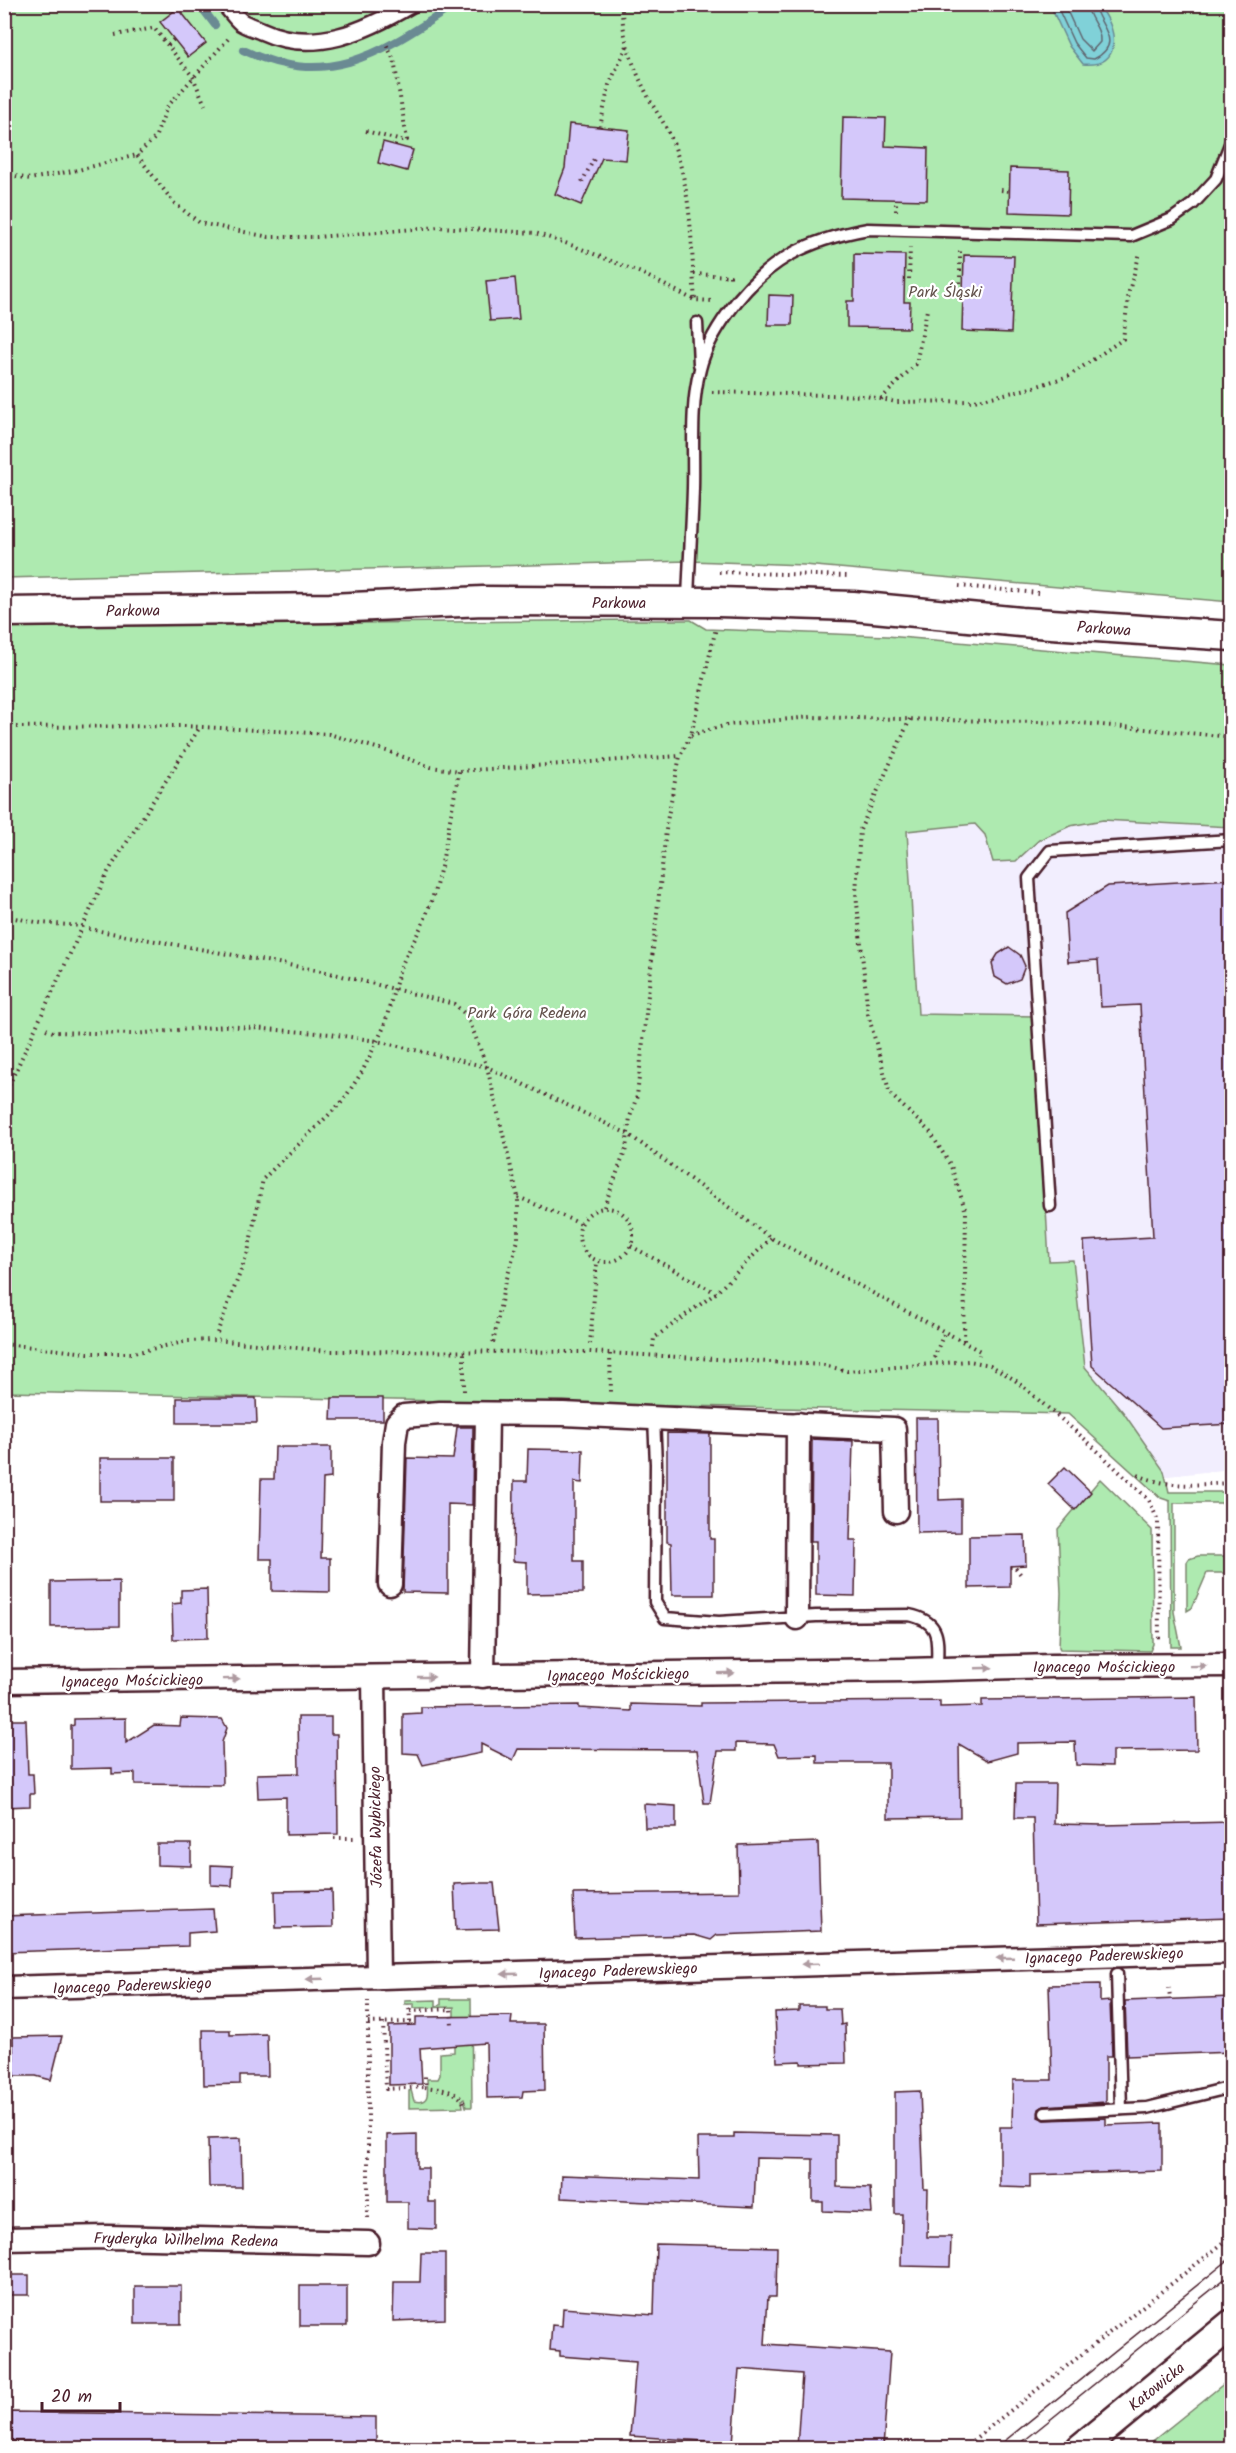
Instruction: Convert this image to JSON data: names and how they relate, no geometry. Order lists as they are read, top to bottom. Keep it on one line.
{"streets":{"street":["Parkowa","Ignacego Mościckiego","Józefa Wybickiego","Ignacego Paderewskiego","Fryderyka Wilhelma Redena","Katowicka"]},"crossings":[["Ignacego Mościckiego","Józefa Wybickiego"],["Józefa Wybickiego","Ignacego Paderewskiego"]],"one_way":["Ignacego Mościckiego","Ignacego Paderewskiego"],"parks":["Park Śląski","Park Góra Redena"],"scale_bar":"20 m"}
